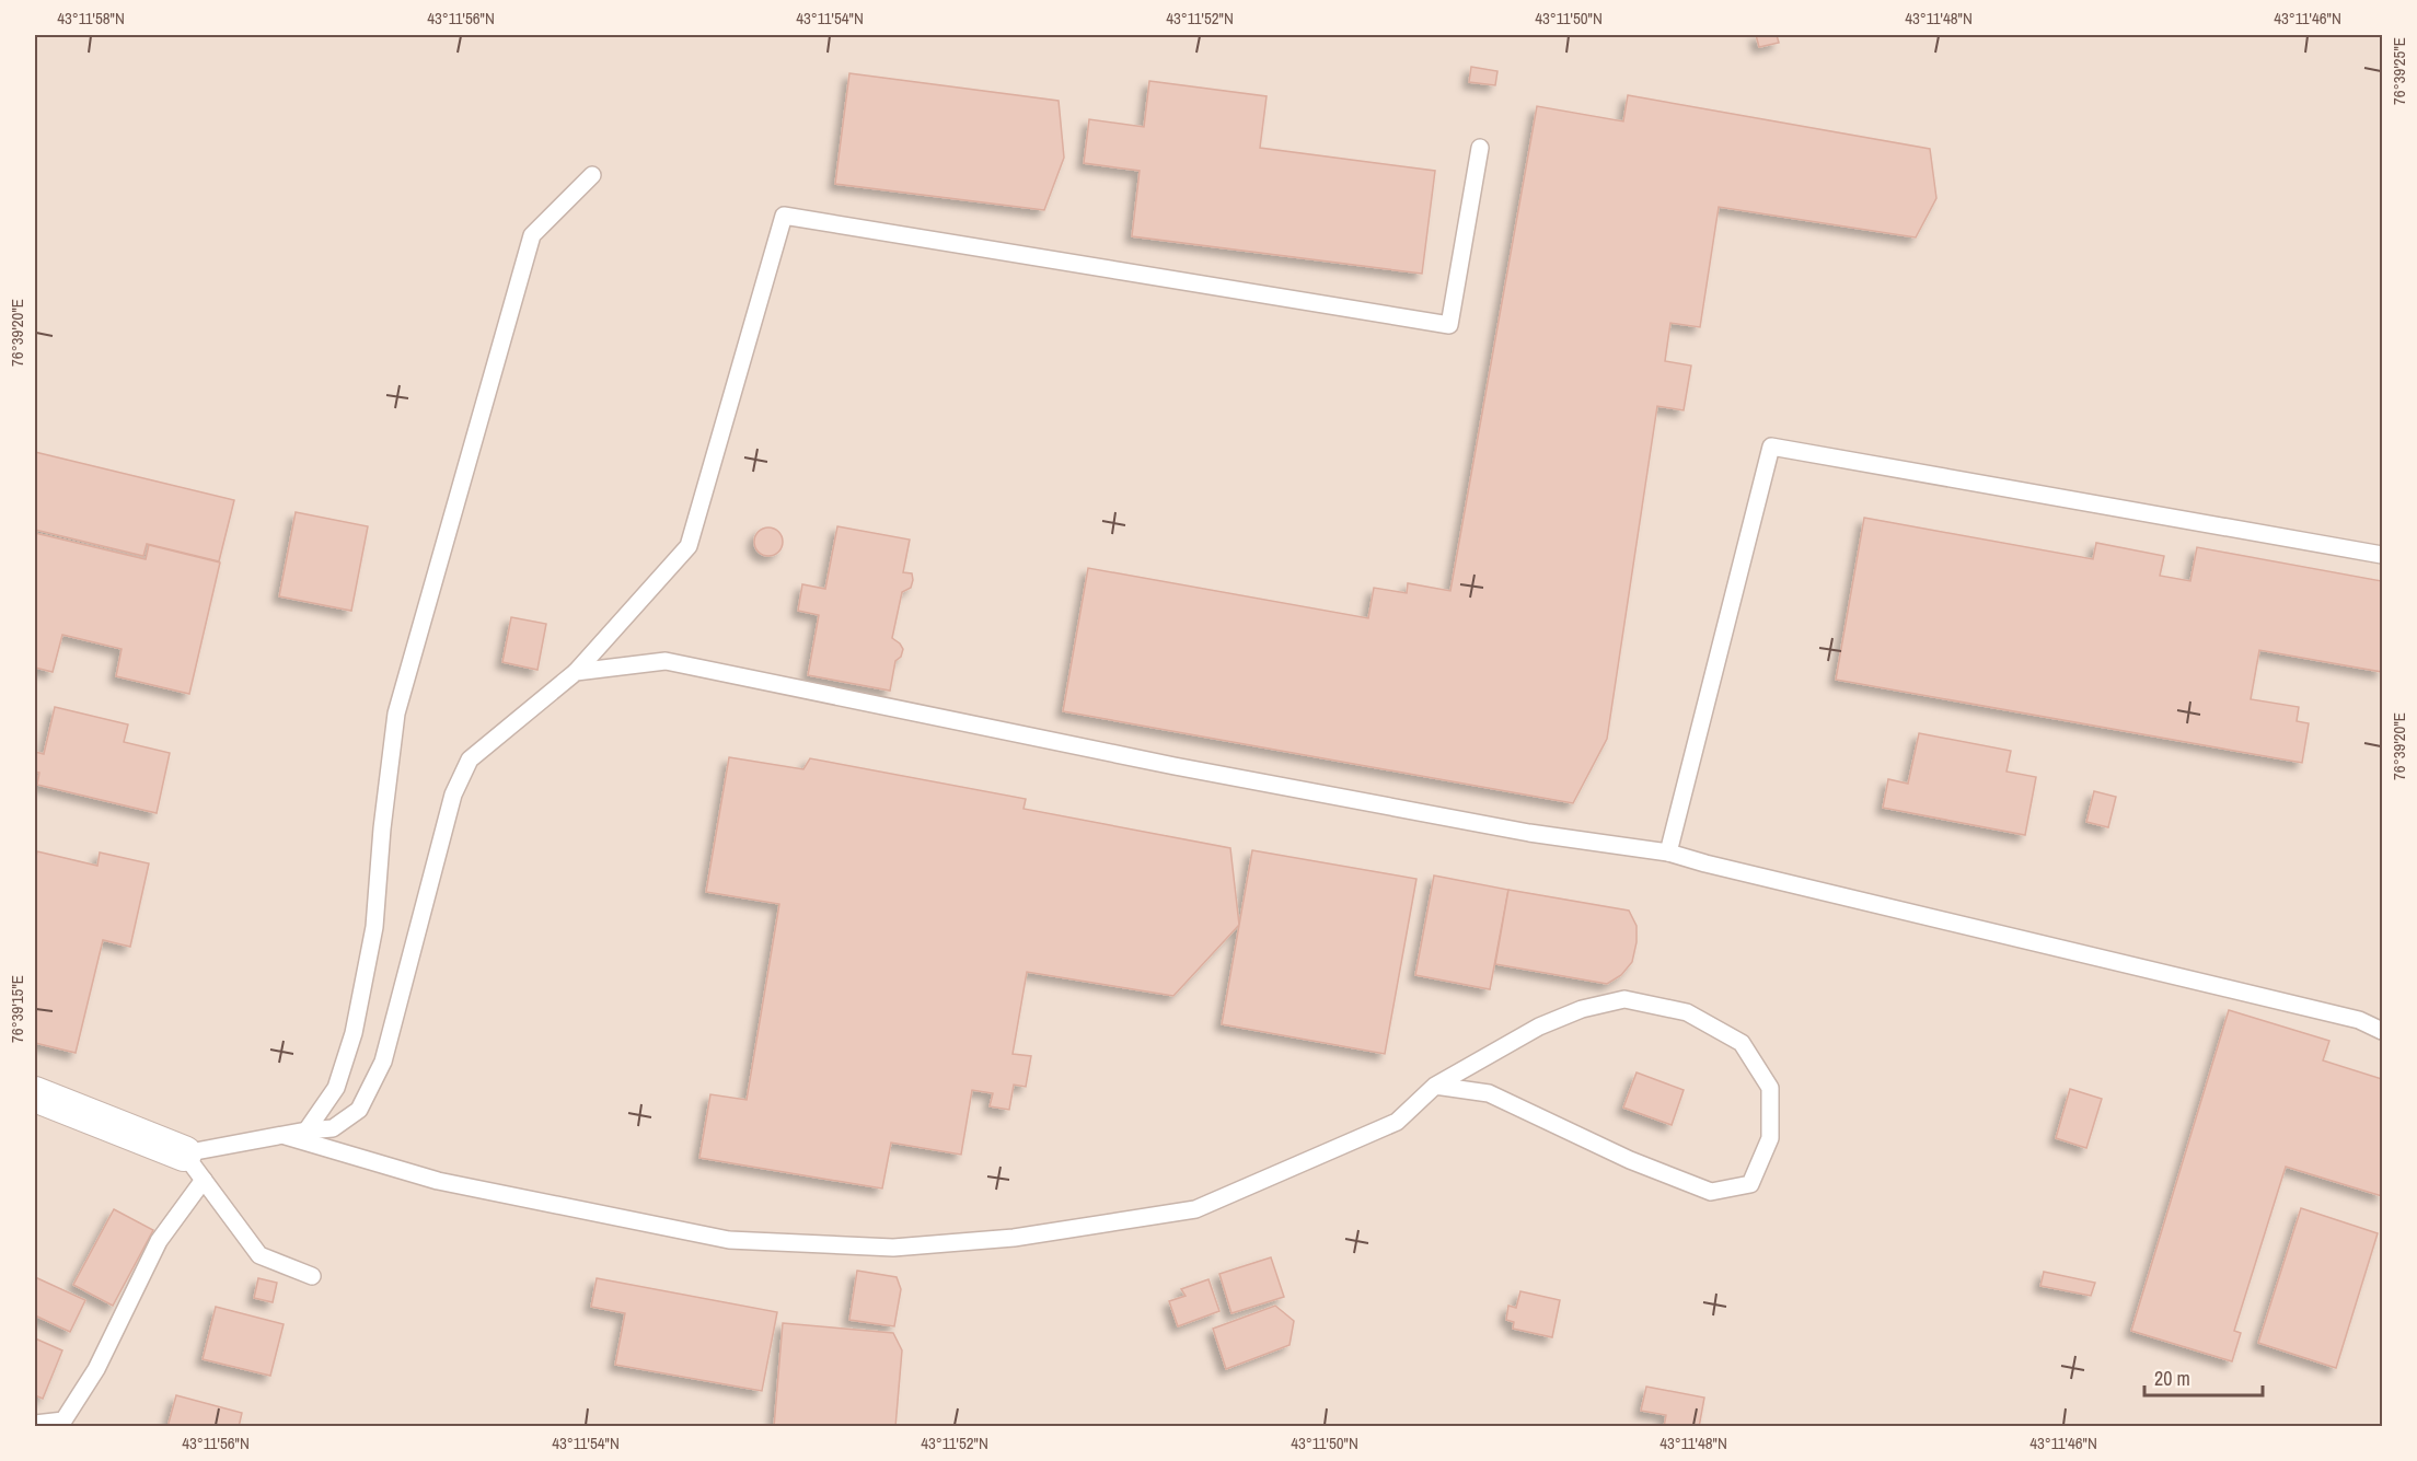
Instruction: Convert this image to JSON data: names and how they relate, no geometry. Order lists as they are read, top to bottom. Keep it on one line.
{"scale_bar":"20 m","coordinates":["43°11'58\"N","43°11'56\"N","43°11'54\"N","43°11'52\"N","43°11'50\"N","43°11'48\"N","43°11'46\"N","76°39'25\"E","76°39'20\"E","76°39'15\"E"]}
